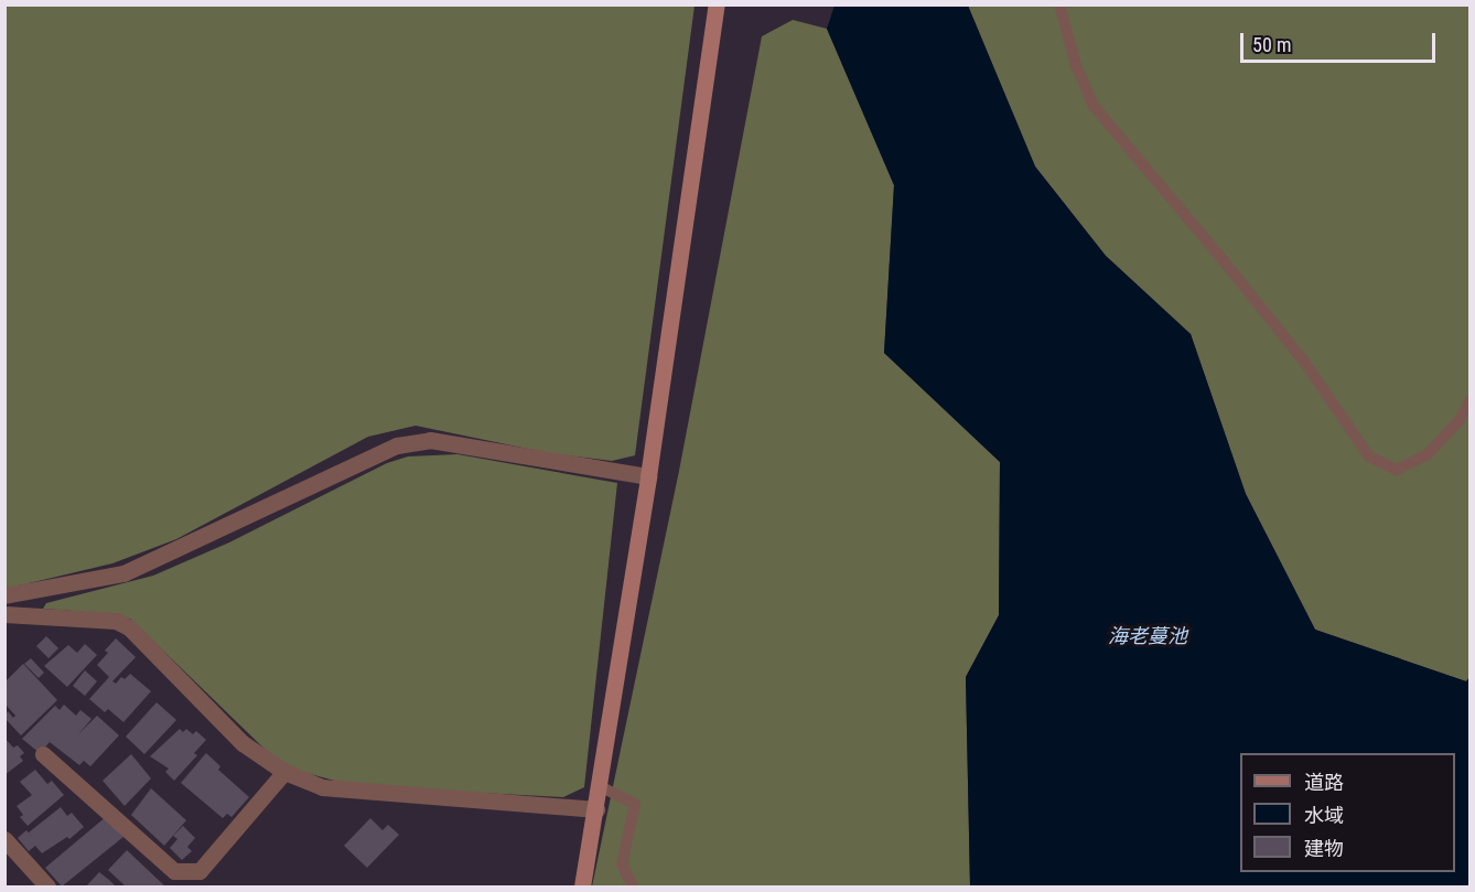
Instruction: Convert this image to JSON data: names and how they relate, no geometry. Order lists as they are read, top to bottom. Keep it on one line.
{"water":["海老蔓池"],"legend":["道路","水域","建物"],"scale_bar":"50 m"}
